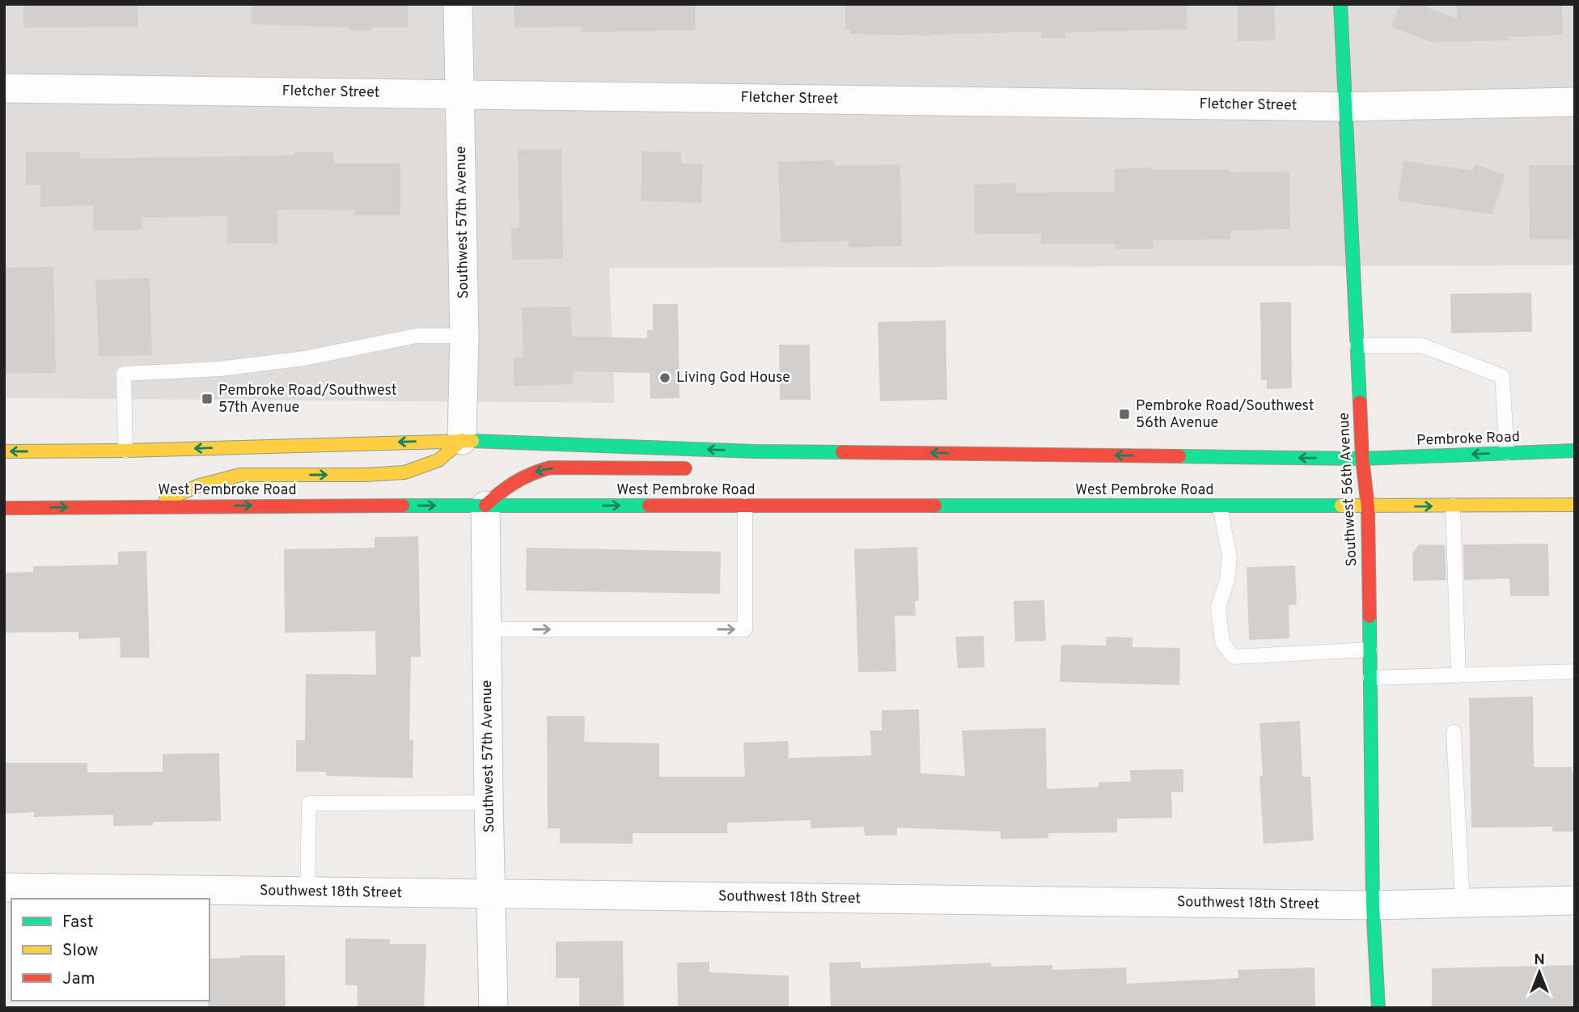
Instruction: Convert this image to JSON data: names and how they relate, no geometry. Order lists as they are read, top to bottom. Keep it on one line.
{"streets":{"main road":["Pembroke Road","Southwest 56th Avenue","West Pembroke Road"],"street":["Fletcher Street","Southwest 57th Avenue","Southwest 18th Street"]},"crossings":[["Fletcher Street","Southwest 57th Avenue"],["Fletcher Street","Southwest 56th Avenue"],["Southwest 57th Avenue","West Pembroke Road"],["Southwest 57th Avenue","Southwest 18th Street"],["Pembroke Road","Southwest 56th Avenue"],["Southwest 56th Avenue","West Pembroke Road"],["Southwest 56th Avenue","Southwest 18th Street"]],"places":{"other":["Living God House"],"transit":["Pembroke Road/Southwest 57th Avenue","Pembroke Road/Southwest 56th Avenue"]},"legend":["Fast","Slow","Jam"],"north":"top"}
